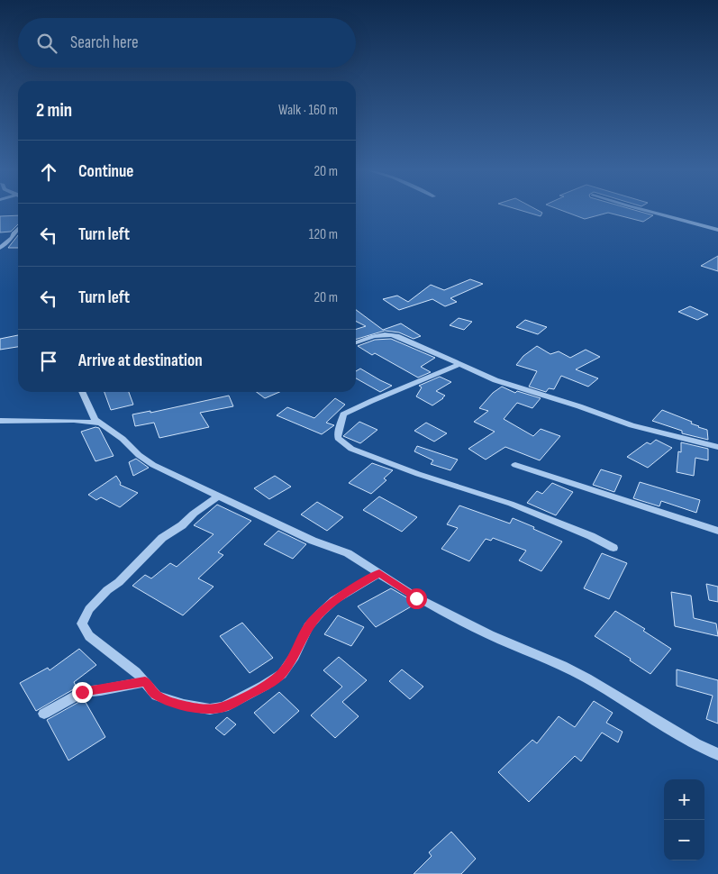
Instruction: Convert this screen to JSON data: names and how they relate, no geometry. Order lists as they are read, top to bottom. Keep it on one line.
{"page":{"search":"Search here","heading":["2 min","Walk · 160 m"],"list":[["Continue","20 m"],["Turn left","120 m"],["Turn left","20 m"],"Arrive at destination"],"map_buttons":["+","−"]}}
